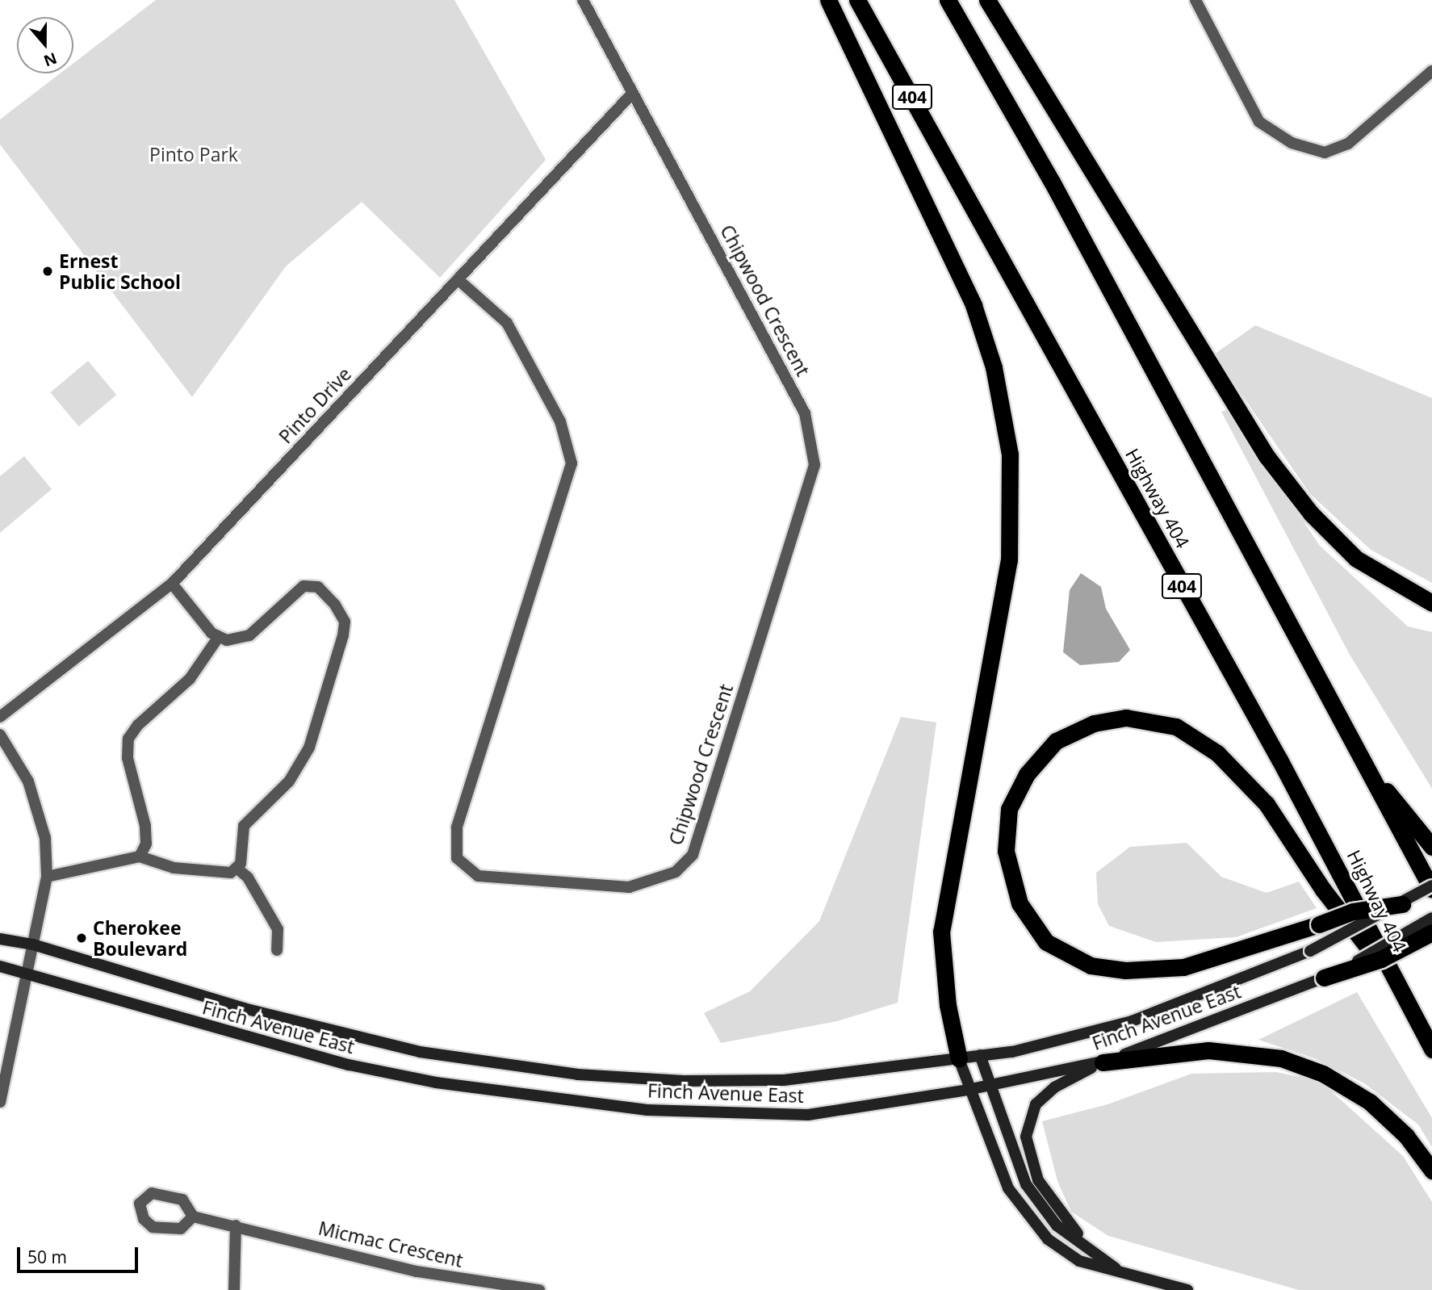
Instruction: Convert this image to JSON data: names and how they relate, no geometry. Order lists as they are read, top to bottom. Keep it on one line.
{"streets":{"highway":["404","Highway 404"],"main road":["Finch Avenue East"],"street":["Chipwood Crescent","Pinto Drive","Micmac Crescent"]},"crossings":[["Chipwood Crescent","Pinto Drive"]],"parks":["Pinto Park"],"places":["Ernest Public School","Cherokee Boulevard"],"scale_bar":"50 m","north":"bottom"}
